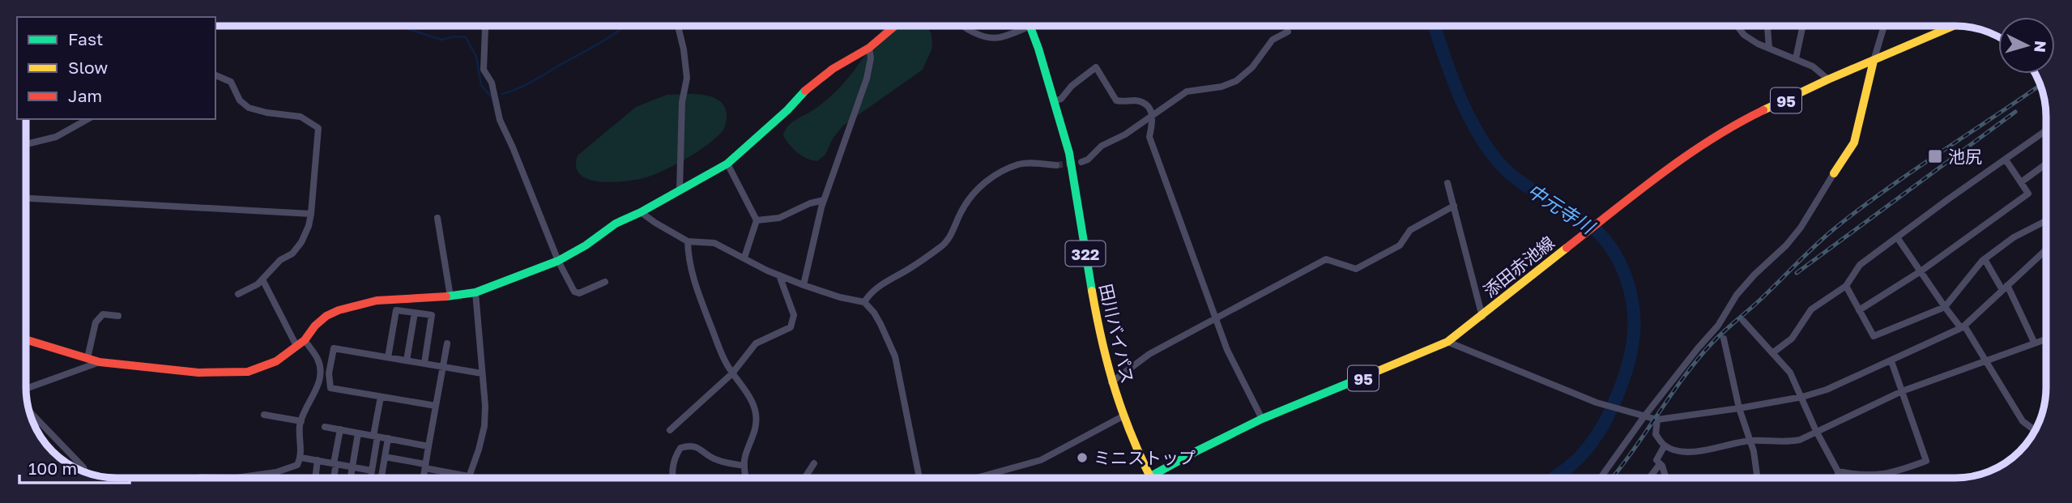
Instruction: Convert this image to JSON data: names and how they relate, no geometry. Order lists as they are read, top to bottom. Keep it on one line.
{"streets":{"main road":["95","322","添田赤池線","田川バイパス"]},"crossings":[["添田赤池線","田川バイパス"]],"water":["中元寺川"],"places":{"transit":["池尻"],"other":["ミニストップ"]},"legend":["Fast","Slow","Jam"],"scale_bar":"100 m","north":"right"}
